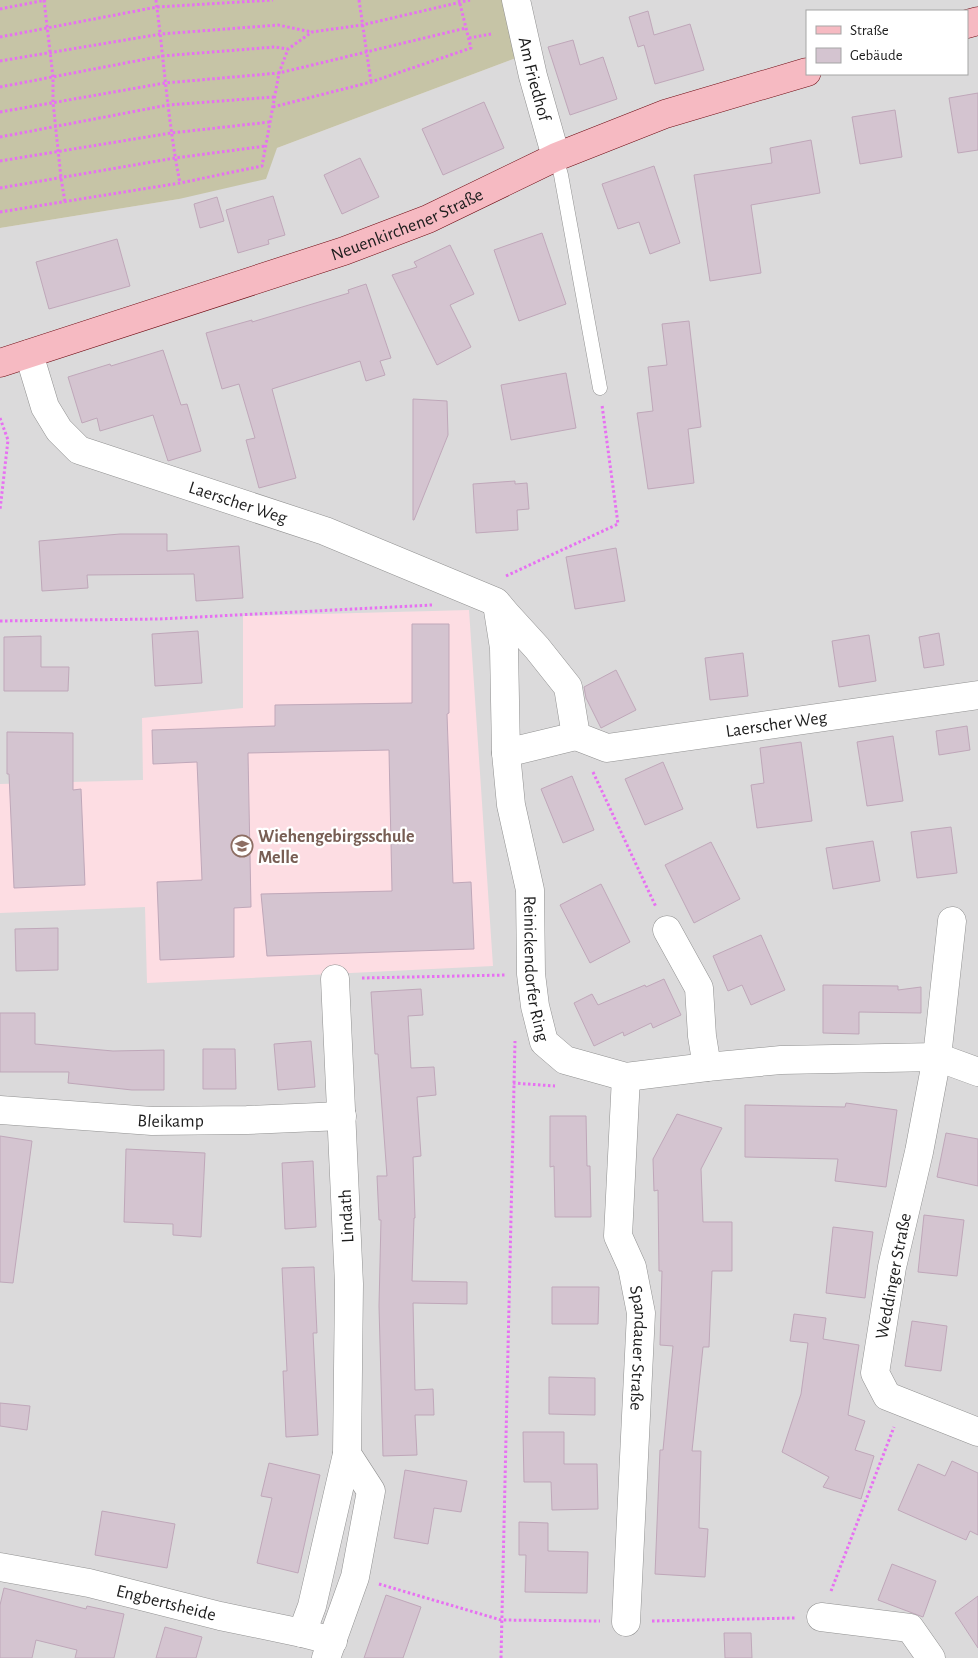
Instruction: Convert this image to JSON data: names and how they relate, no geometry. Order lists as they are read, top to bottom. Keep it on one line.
{"streets":{"main road":["Neuenkirchener Straße"],"street":["Am Friedhof","Laerscher Weg","Reinickendorfer Ring","Bleikamp","Lindath","Weddinger Straße","Spandauer Straße","Engbertsheide"]},"crossings":[["Am Friedhof","Neuenkirchener Straße"],["Neuenkirchener Straße","Laerscher Weg"],["Reinickendorfer Ring","Weddinger Straße"],["Reinickendorfer Ring","Spandauer Straße"],["Bleikamp","Lindath"],["Lindath","Engbertsheide"]],"places":{"school or university":["Wiehengebirgsschule Melle"]},"legend":["Straße","Gebäude"]}
